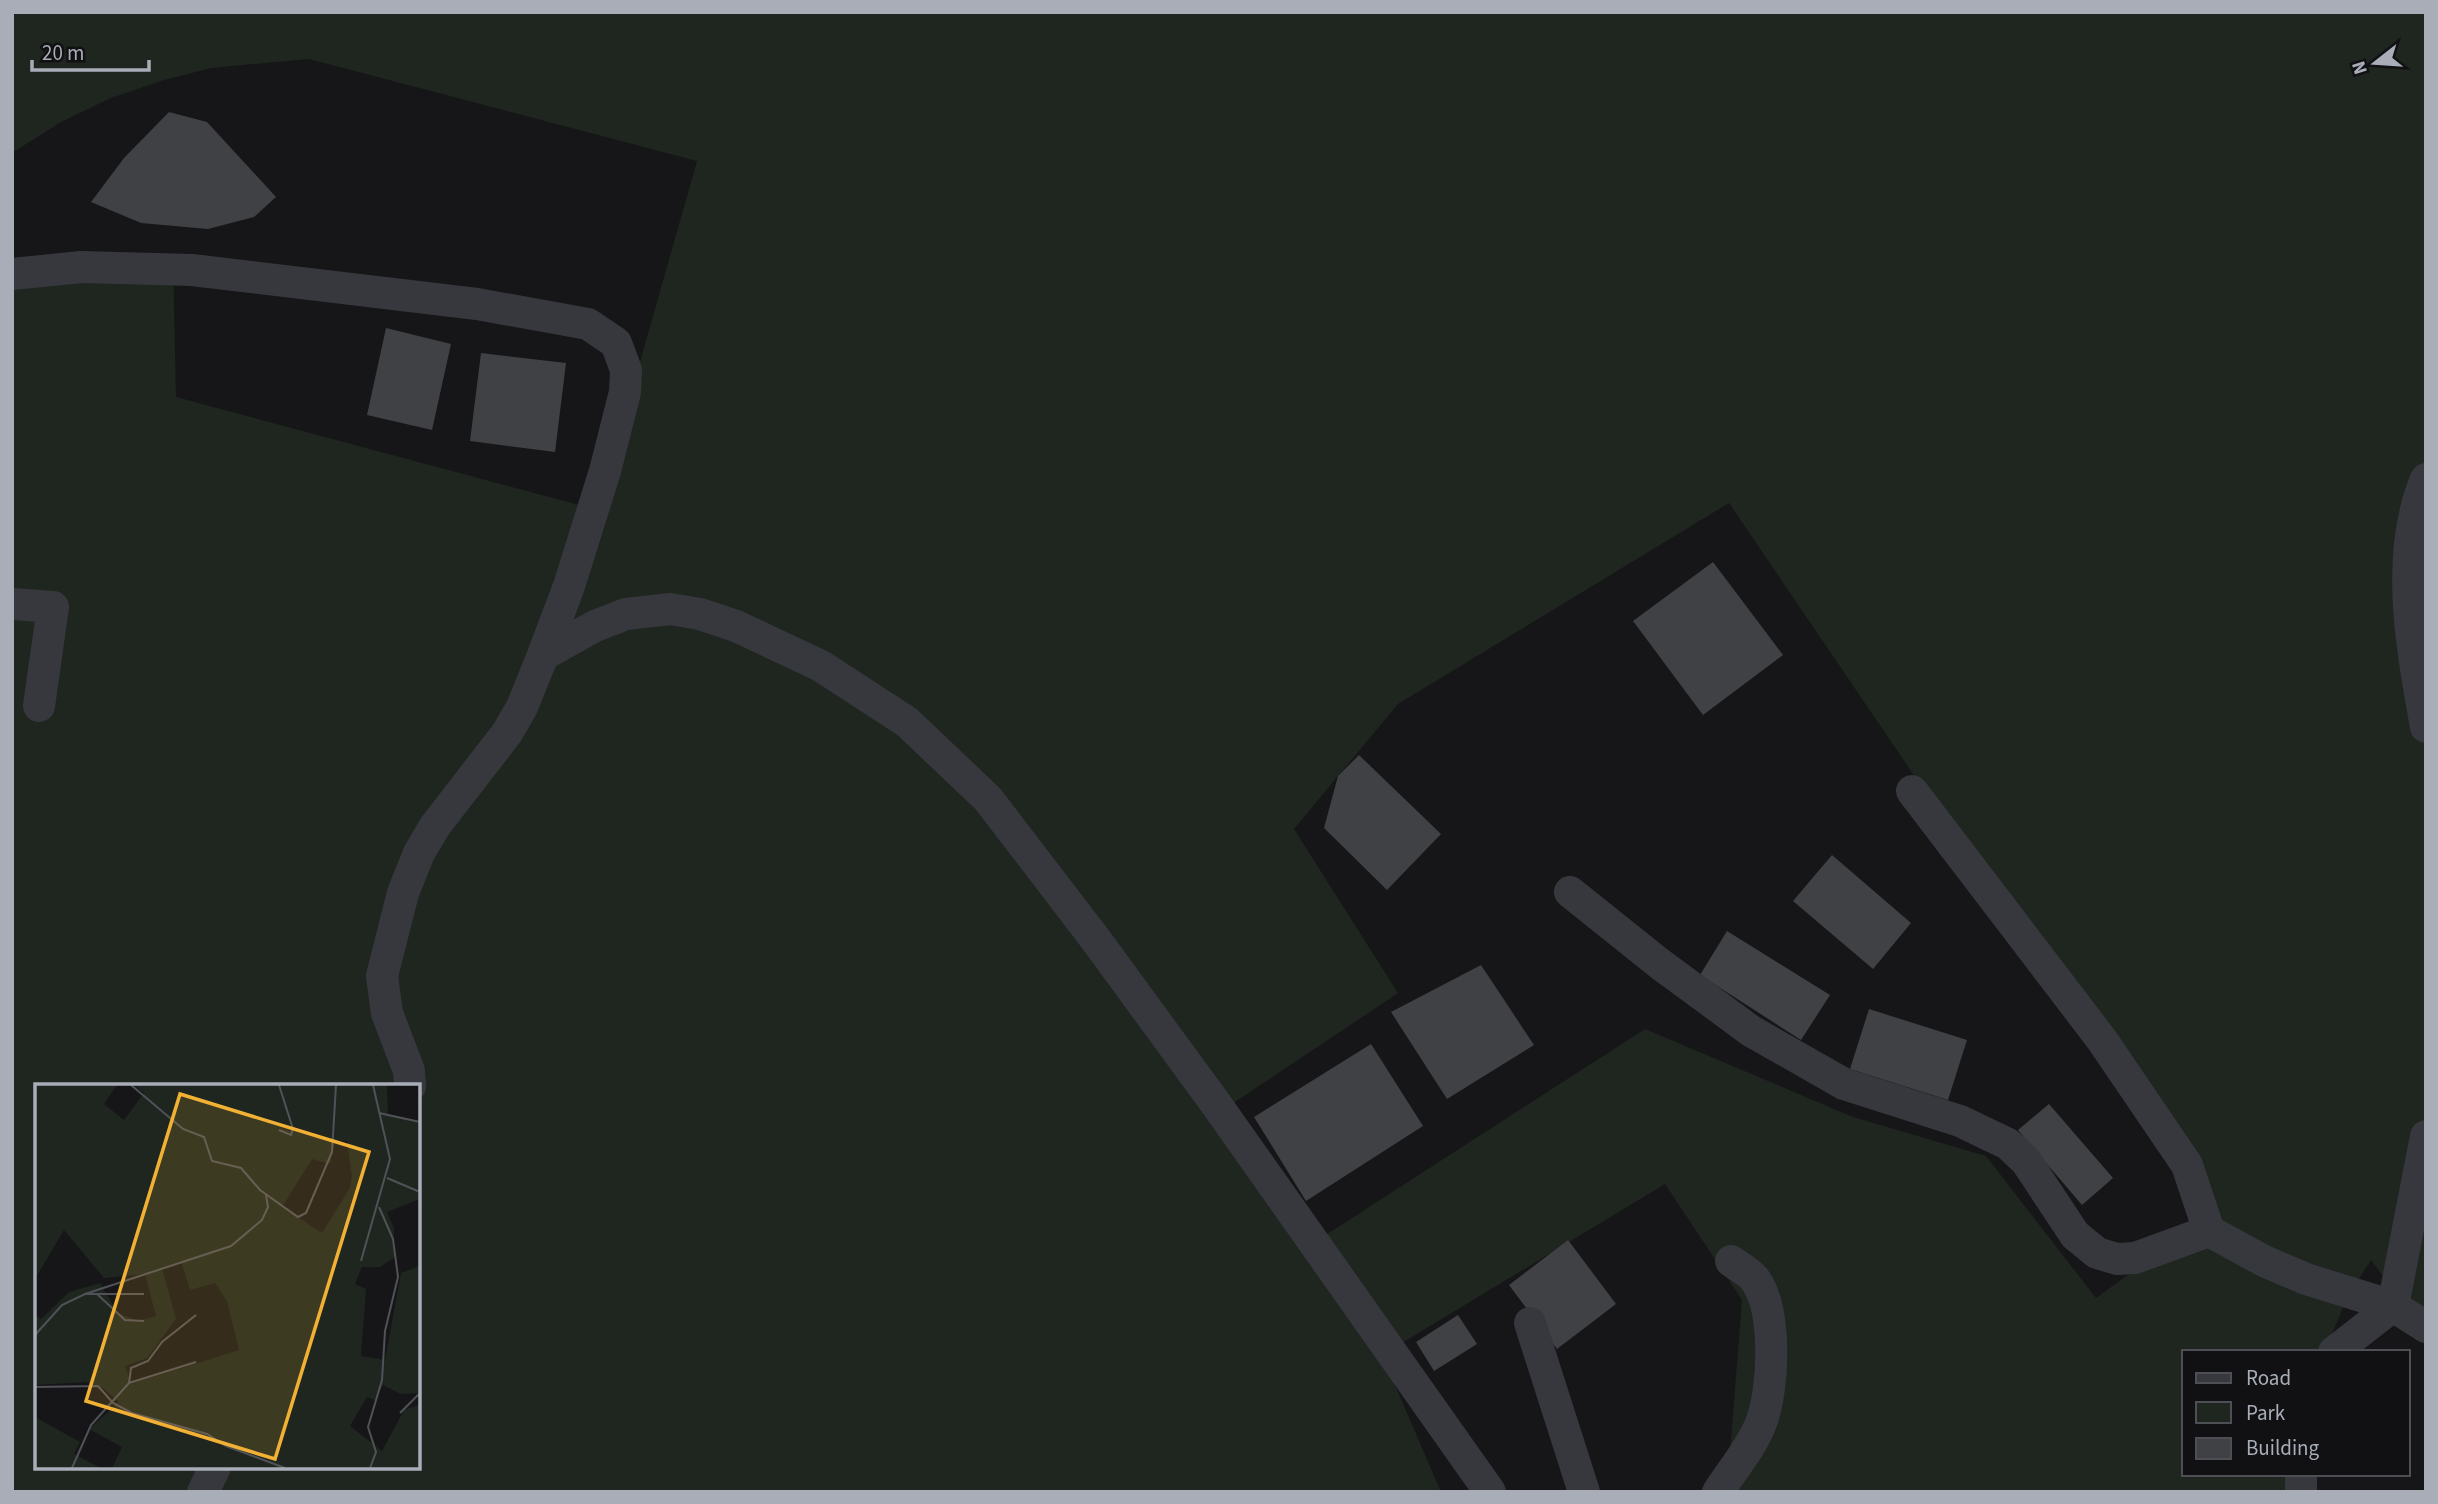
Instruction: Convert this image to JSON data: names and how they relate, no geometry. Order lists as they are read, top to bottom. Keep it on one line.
{"legend":["Road","Park","Building"],"scale_bar":"20 m","north":"left"}
